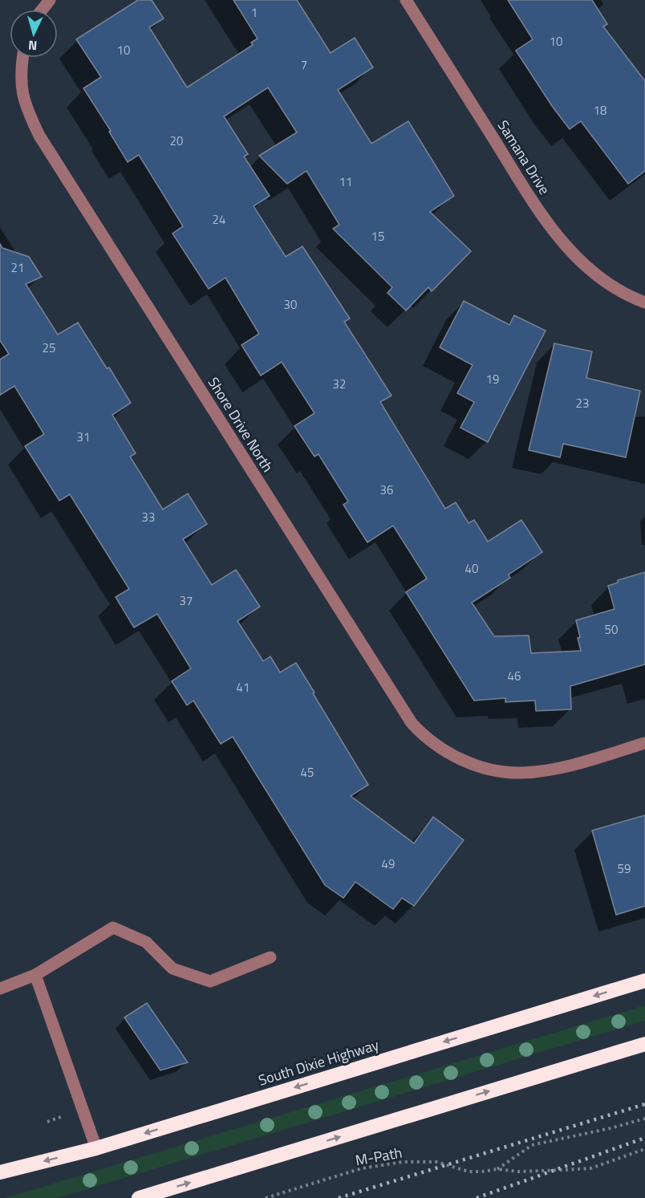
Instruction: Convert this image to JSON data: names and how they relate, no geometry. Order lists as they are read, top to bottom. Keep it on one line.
{"streets":{"highway":["South Dixie Highway"],"street":["Samana Drive","Shore Drive North"],"path":["M-Path"]},"house_numbers":["1","10","10","7","18","20","11","24","15","21","30","25","19","32","23","31","36","33","40","37","50","46","41","45","49","59"],"north":"bottom"}
